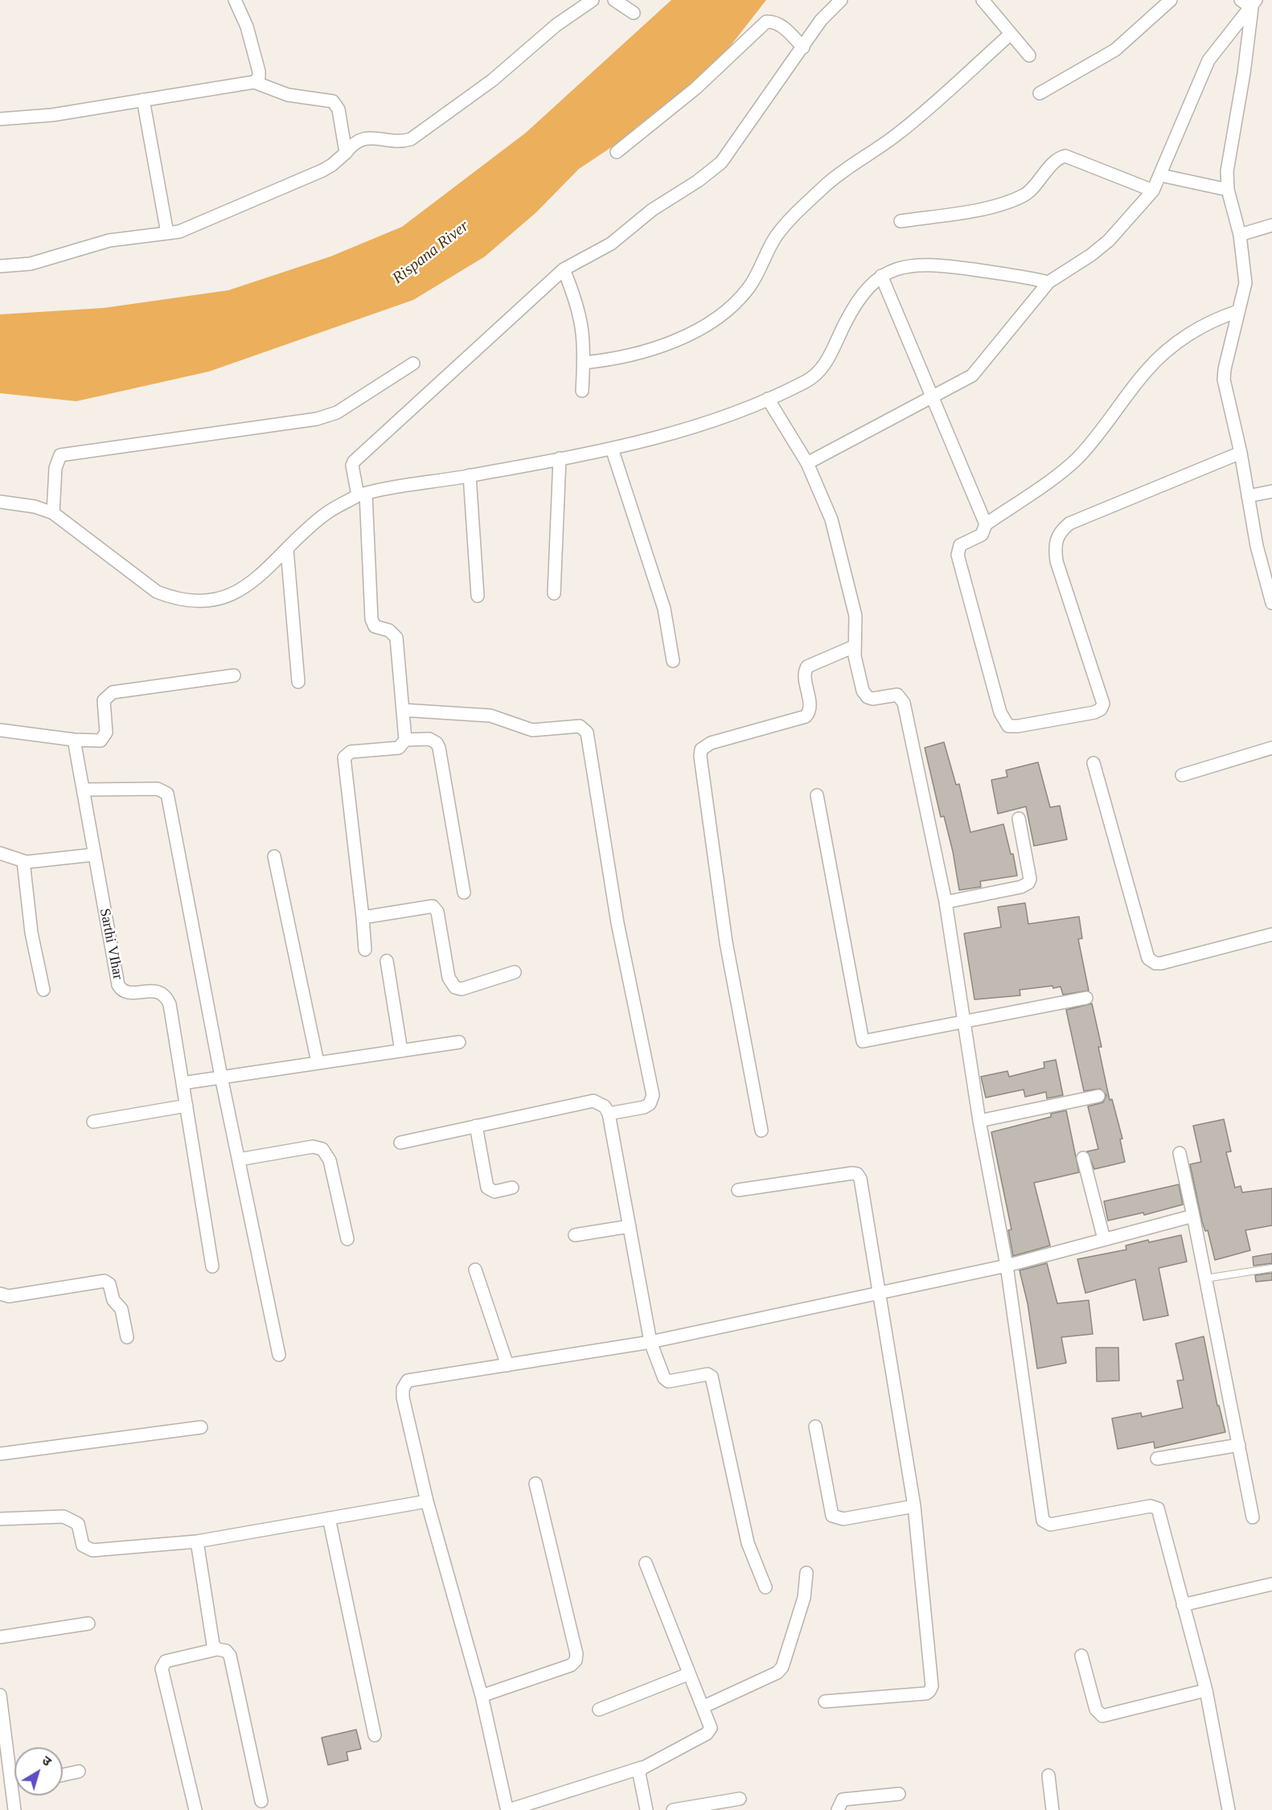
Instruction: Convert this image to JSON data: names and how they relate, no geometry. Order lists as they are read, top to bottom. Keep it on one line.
{"streets":{"street":["Sarthi VIhar"]},"water":["Rispana River"],"north":"top right"}
